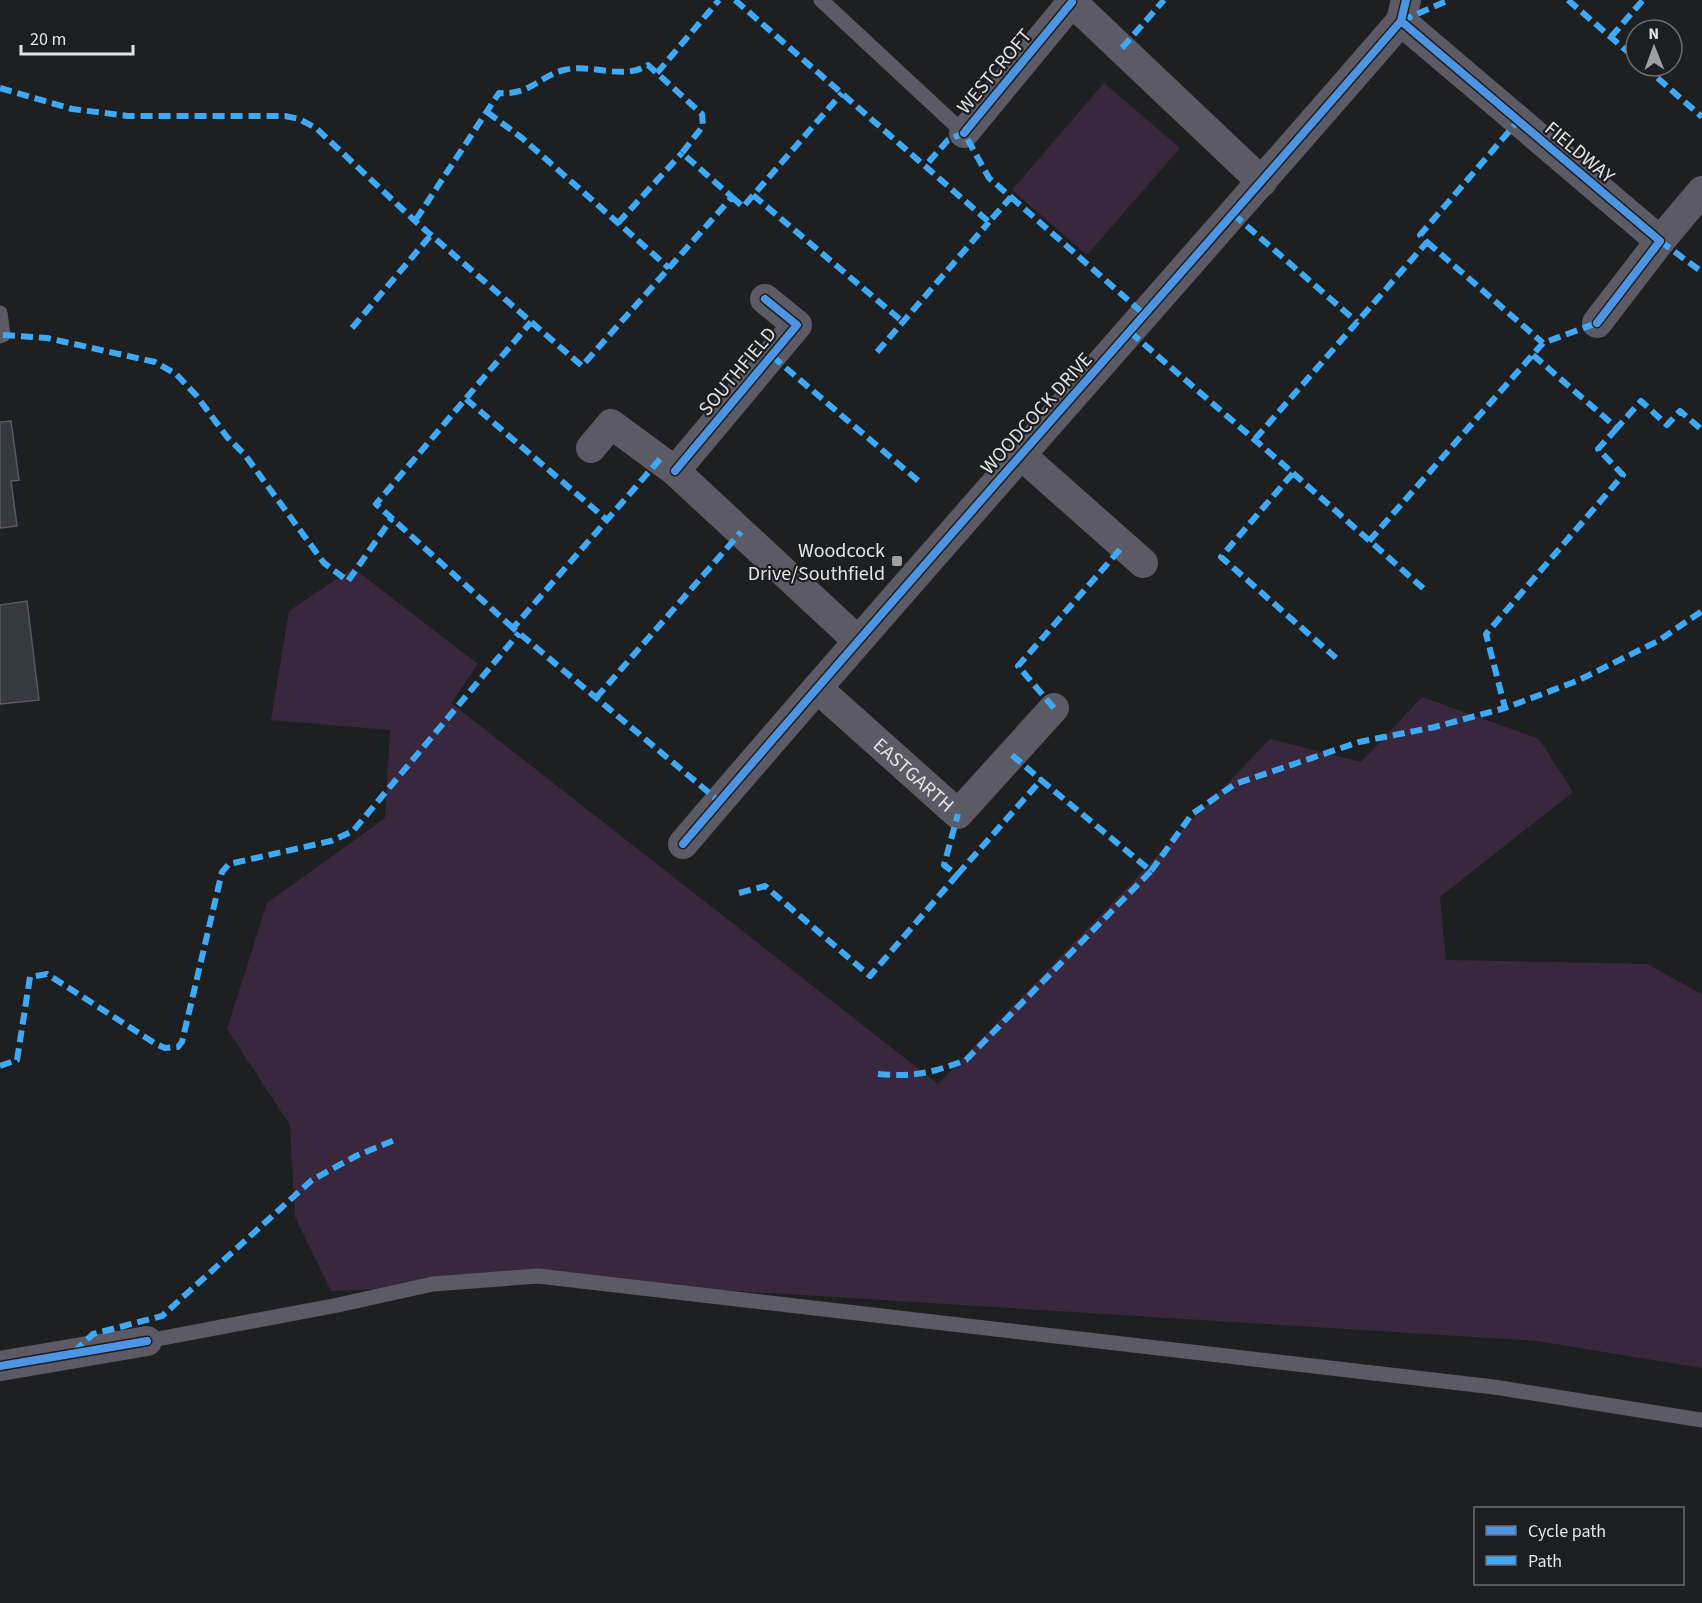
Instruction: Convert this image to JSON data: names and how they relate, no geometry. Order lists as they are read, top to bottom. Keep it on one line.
{"streets":{"street":["WESTCROFT","FIELDWAY","SOUTHFIELD","WOODCOCK DRIVE","EASTGARTH"]},"crossings":[["WESTCROFT","WOODCOCK DRIVE"],["FIELDWAY","WOODCOCK DRIVE"],["WOODCOCK DRIVE","EASTGARTH"]],"places":{"transit":["Woodcock Drive/Southfield"]},"legend":["Cycle path","Path"],"scale_bar":"20 m","north":"top"}
